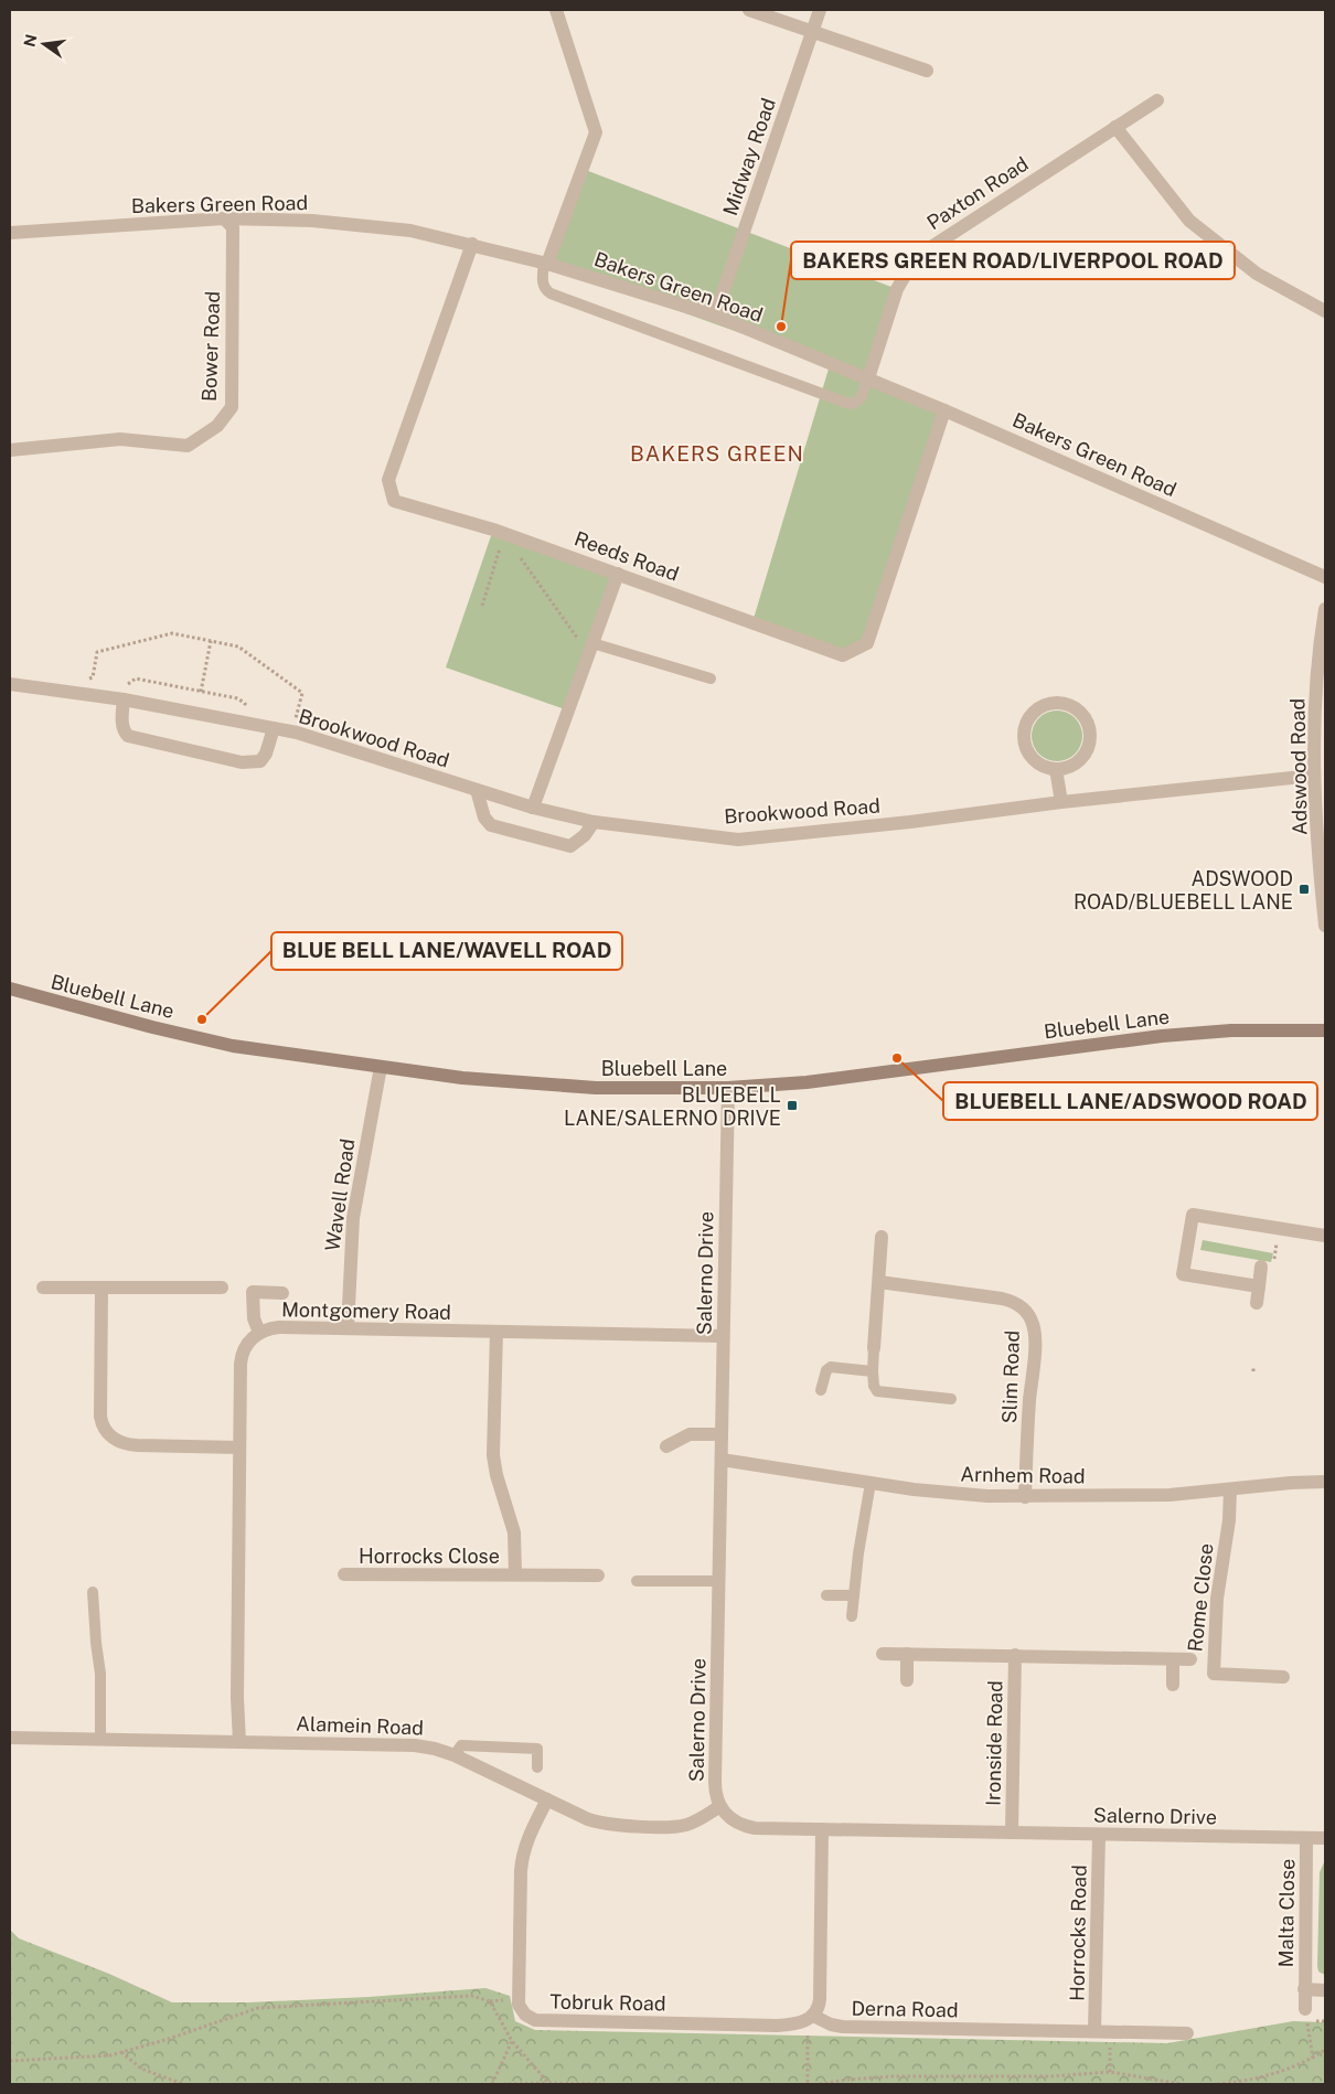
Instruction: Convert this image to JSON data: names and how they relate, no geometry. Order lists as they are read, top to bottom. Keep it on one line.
{"streets":{"street":["Midway Road","Paxton Road","Bakers Green Road","Bower Road","Reeds Road","Brookwood Road","Adswood Road","Bluebell Lane","Wavell Road","Salerno Drive","Montgomery Road","Slim Road","Arnhem Road","Horrocks Close","Rome Close","Alamein Road","Ironside Road","Malta Close","Horrocks Road","Tobruk Road","Derna Road"]},"crossings":[["Midway Road","Bakers Green Road"],["Paxton Road","Bakers Green Road"],["Bakers Green Road","Bower Road"],["Bakers Green Road","Reeds Road"],["Brookwood Road","Adswood Road"],["Bluebell Lane","Wavell Road"],["Bluebell Lane","Salerno Drive"],["Wavell Road","Montgomery Road"],["Salerno Drive","Montgomery Road"],["Salerno Drive","Arnhem Road"],["Salerno Drive","Alamein Road"],["Salerno Drive","Ironside Road"],["Salerno Drive","Malta Close"],["Salerno Drive","Horrocks Road"],["Montgomery Road","Horrocks Close"],["Montgomery Road","Alamein Road"],["Slim Road","Arnhem Road"],["Arnhem Road","Rome Close"],["Alamein Road","Tobruk Road"],["Horrocks Road","Derna Road"],["Tobruk Road","Derna Road"]],"districts":["BAKERS GREEN"],"places":{"other":["BAKERS GREEN ROAD/LIVERPOOL ROAD","BLUE BELL LANE/WAVELL ROAD","BLUEBELL LANE/ADSWOOD ROAD"],"transit":["ADSWOOD ROAD/BLUEBELL LANE","BLUEBELL LANE/SALERNO DRIVE"]},"north":"left"}
